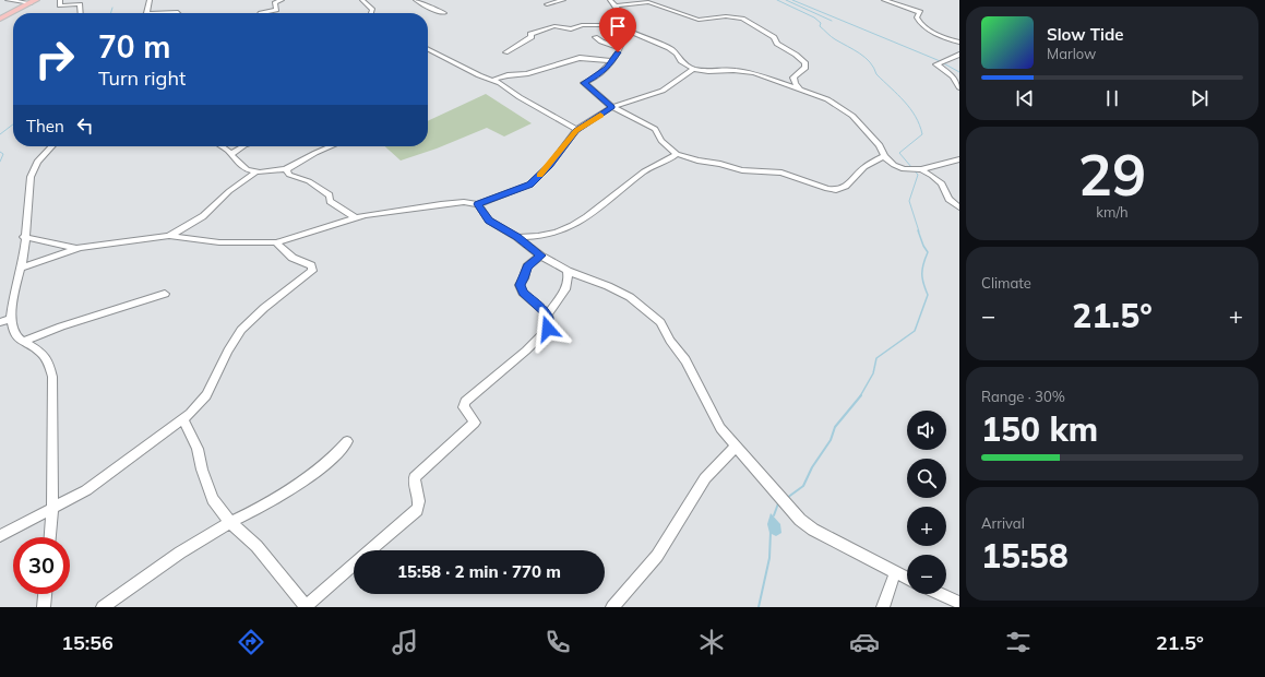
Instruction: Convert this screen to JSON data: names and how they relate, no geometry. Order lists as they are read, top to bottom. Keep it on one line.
{"page":{"turn":["70 m","Turn right"],"song":["Slow Tide","Marlow"],"then":"Then","tile":[["29","km/h"],"Climate",["Range · 30%","150 km"],["Arrival","15:58"]],"heat":["−","21.5°","+"],"map_buttons":["+","−"],"limit":"30","trip":"15:58 · 2 min · 770 m","tabs":["15:56","21.5°"]}}
